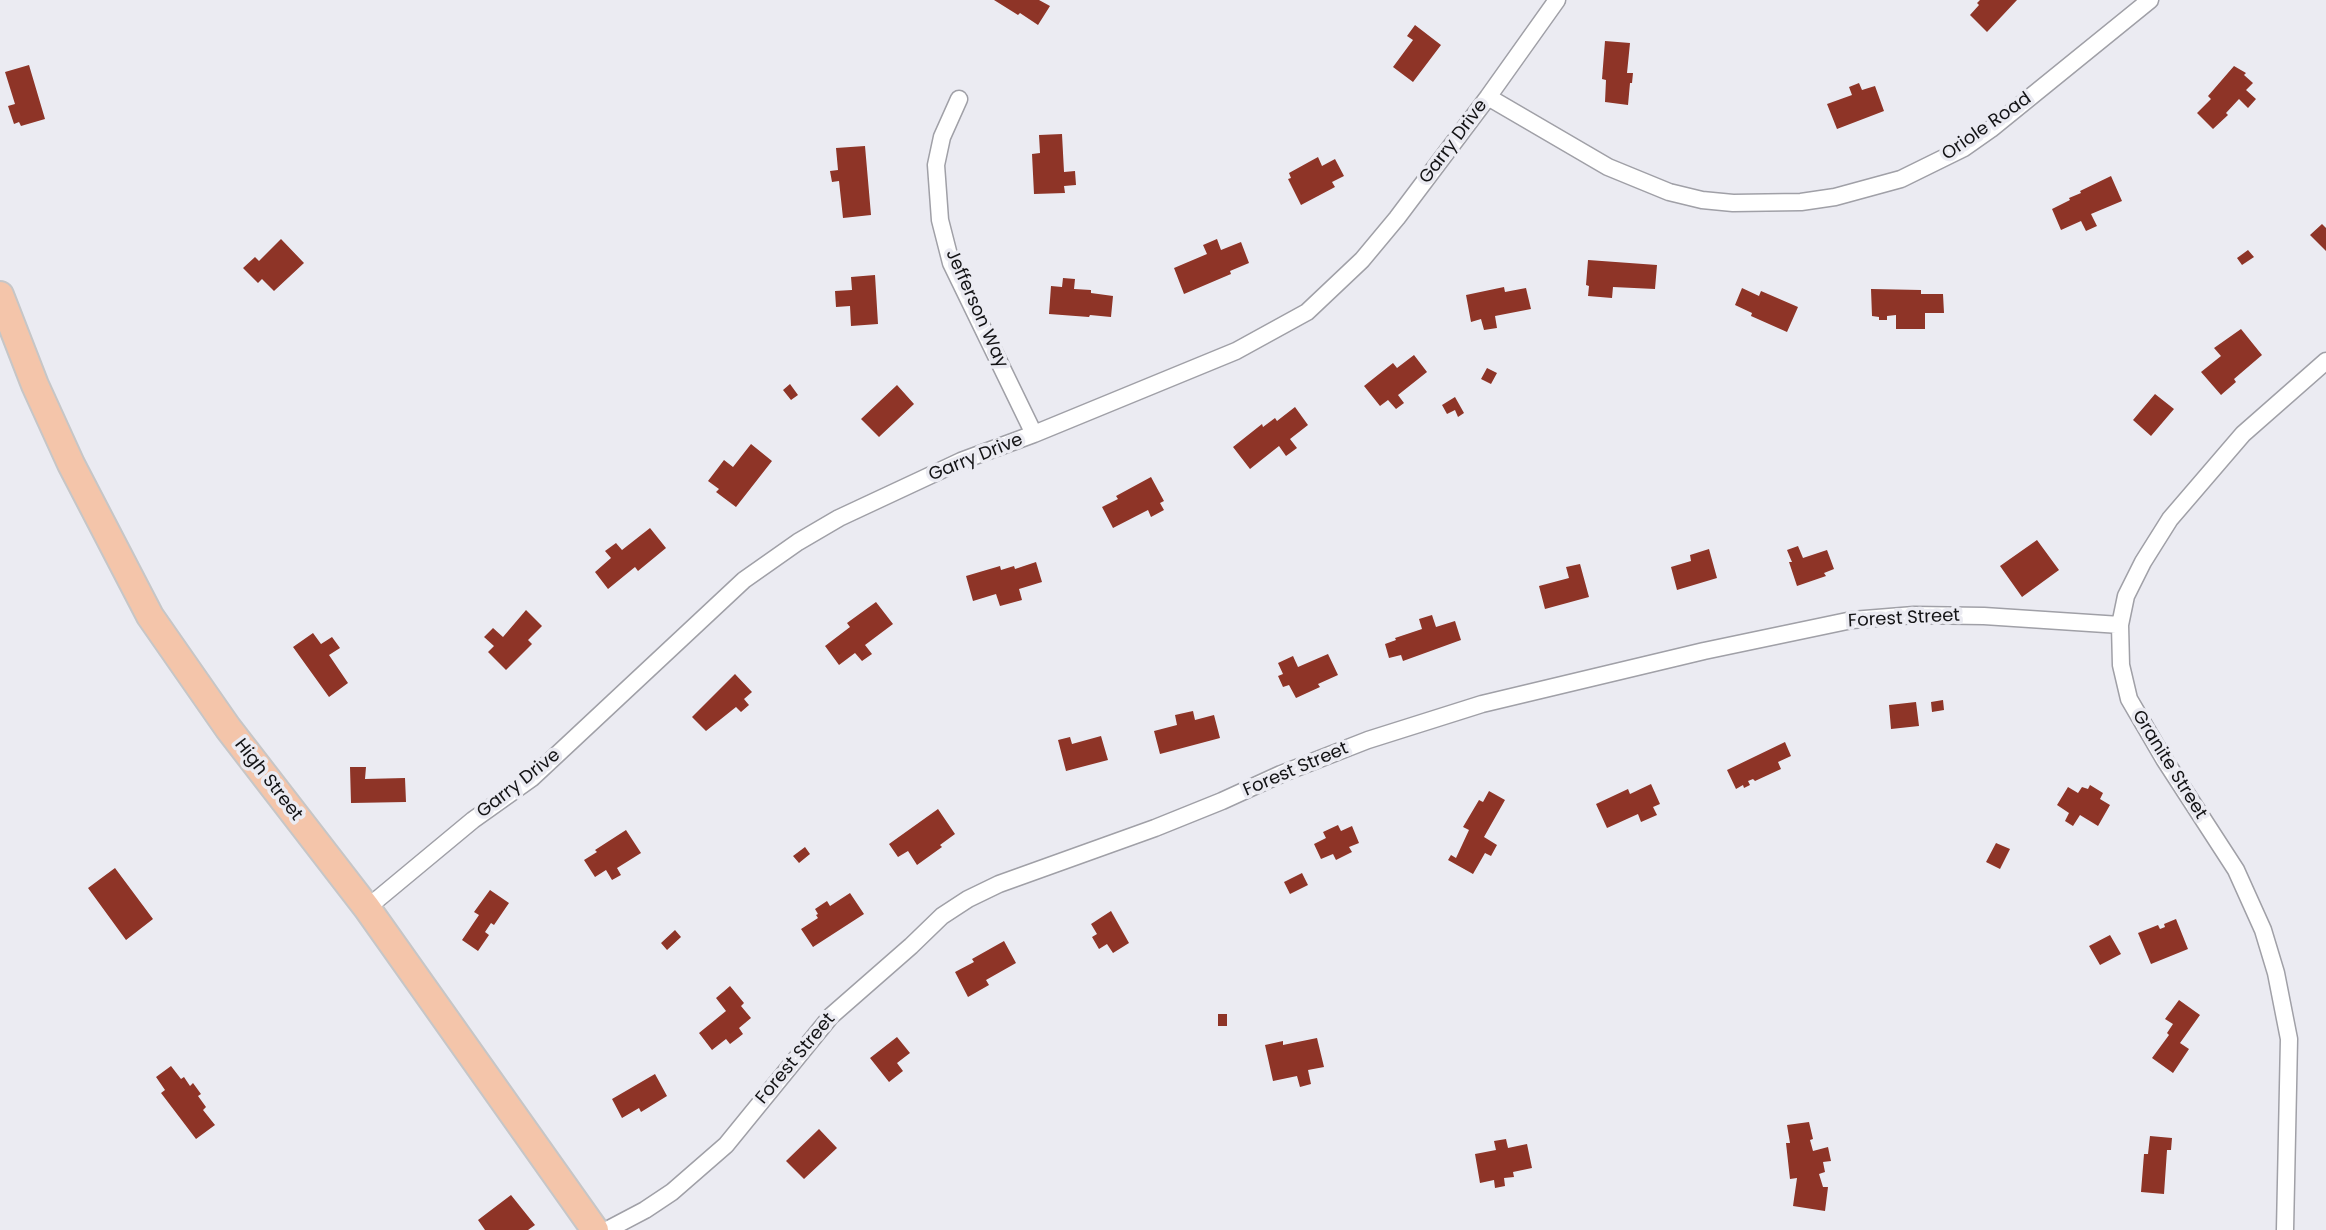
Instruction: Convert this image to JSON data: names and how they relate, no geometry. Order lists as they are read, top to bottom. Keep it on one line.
{"streets":{"main road":["High Street"],"street":["Oriole Road","Garry Drive","Jefferson Way","Forest Street","Granite Street"]},"crossings":[["Oriole Road","Garry Drive"],["Garry Drive","Jefferson Way"],["Garry Drive","High Street"],["Forest Street","Granite Street"]]}
